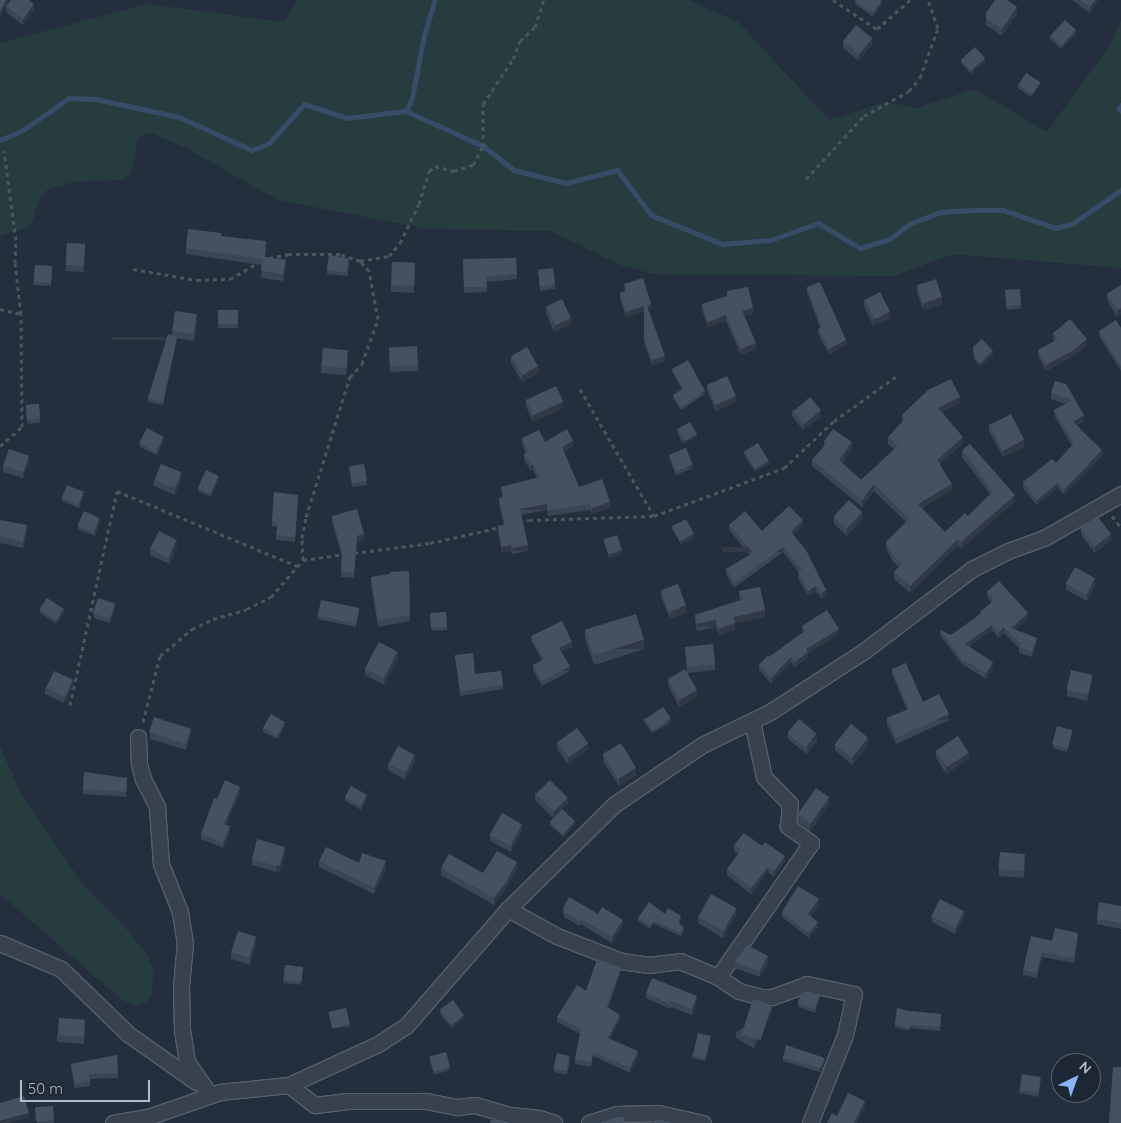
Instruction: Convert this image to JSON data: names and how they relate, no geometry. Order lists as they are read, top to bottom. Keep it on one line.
{"scale_bar":"50 m","north":"top right"}
